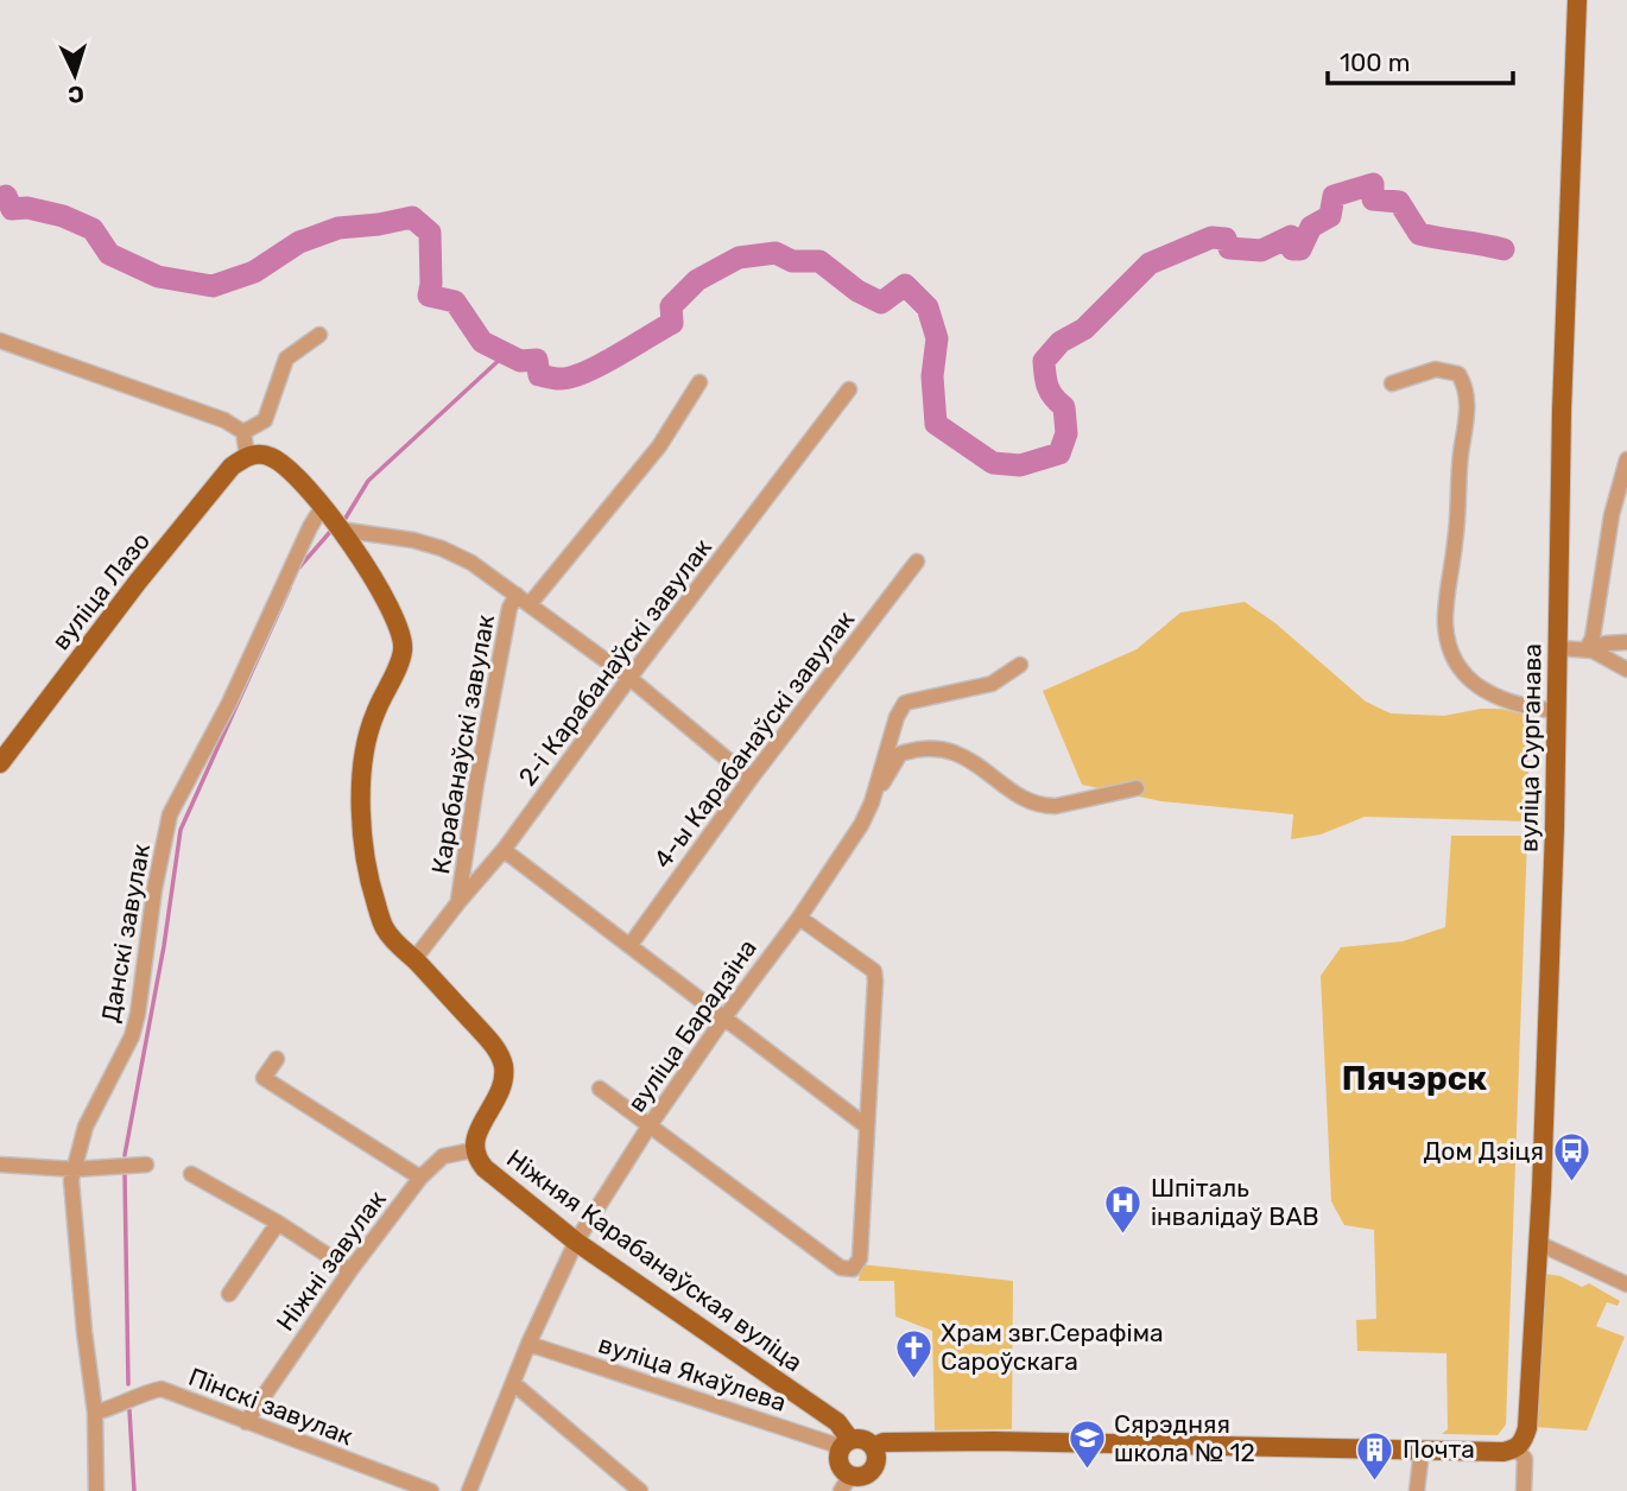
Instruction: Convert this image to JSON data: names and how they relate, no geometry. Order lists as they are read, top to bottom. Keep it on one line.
{"streets":{"main road":["вуліца Лазо","вуліца Сурганава","Ніжняя Карабанаўская вуліца"],"street":["2-і Карабанаўскі завулак","4-ы Карабанаўскі завулак","Карабанаўскі завулак","Данскі завулак","вуліца Барадзіна","Ніжні завулак","вуліца Якаўлева","Пінскі завулак"]},"crossings":[["вуліца Лазо","Ніжняя Карабанаўская вуліца"],["2-і Карабанаўскі завулак","Карабанаўскі завулак"],["2-і Карабанаўскі завулак","Ніжняя Карабанаўская вуліца"],["Данскі завулак","Ніжняя Карабанаўская вуліца"],["Данскі завулак","Пінскі завулак"],["вуліца Барадзіна","Ніжняя Карабанаўская вуліца"],["вуліца Барадзіна","вуліца Якаўлева"],["Ніжні завулак","Ніжняя Карабанаўская вуліца"],["Ніжні завулак","Пінскі завулак"],["Ніжняя Карабанаўская вуліца","вуліца Якаўлева"]],"districts":["Пячэрск"],"places":{"bus stop":["Дом Дзіця"],"hospital":["Шпіталь інвалідаў ВАВ"],"church":["Храм звг.Серафіма Сароўскага"],"school or university":["Сярэдняя школа № 12"],"building":["Почта"]},"scale_bar":"100 m","north":"bottom"}
